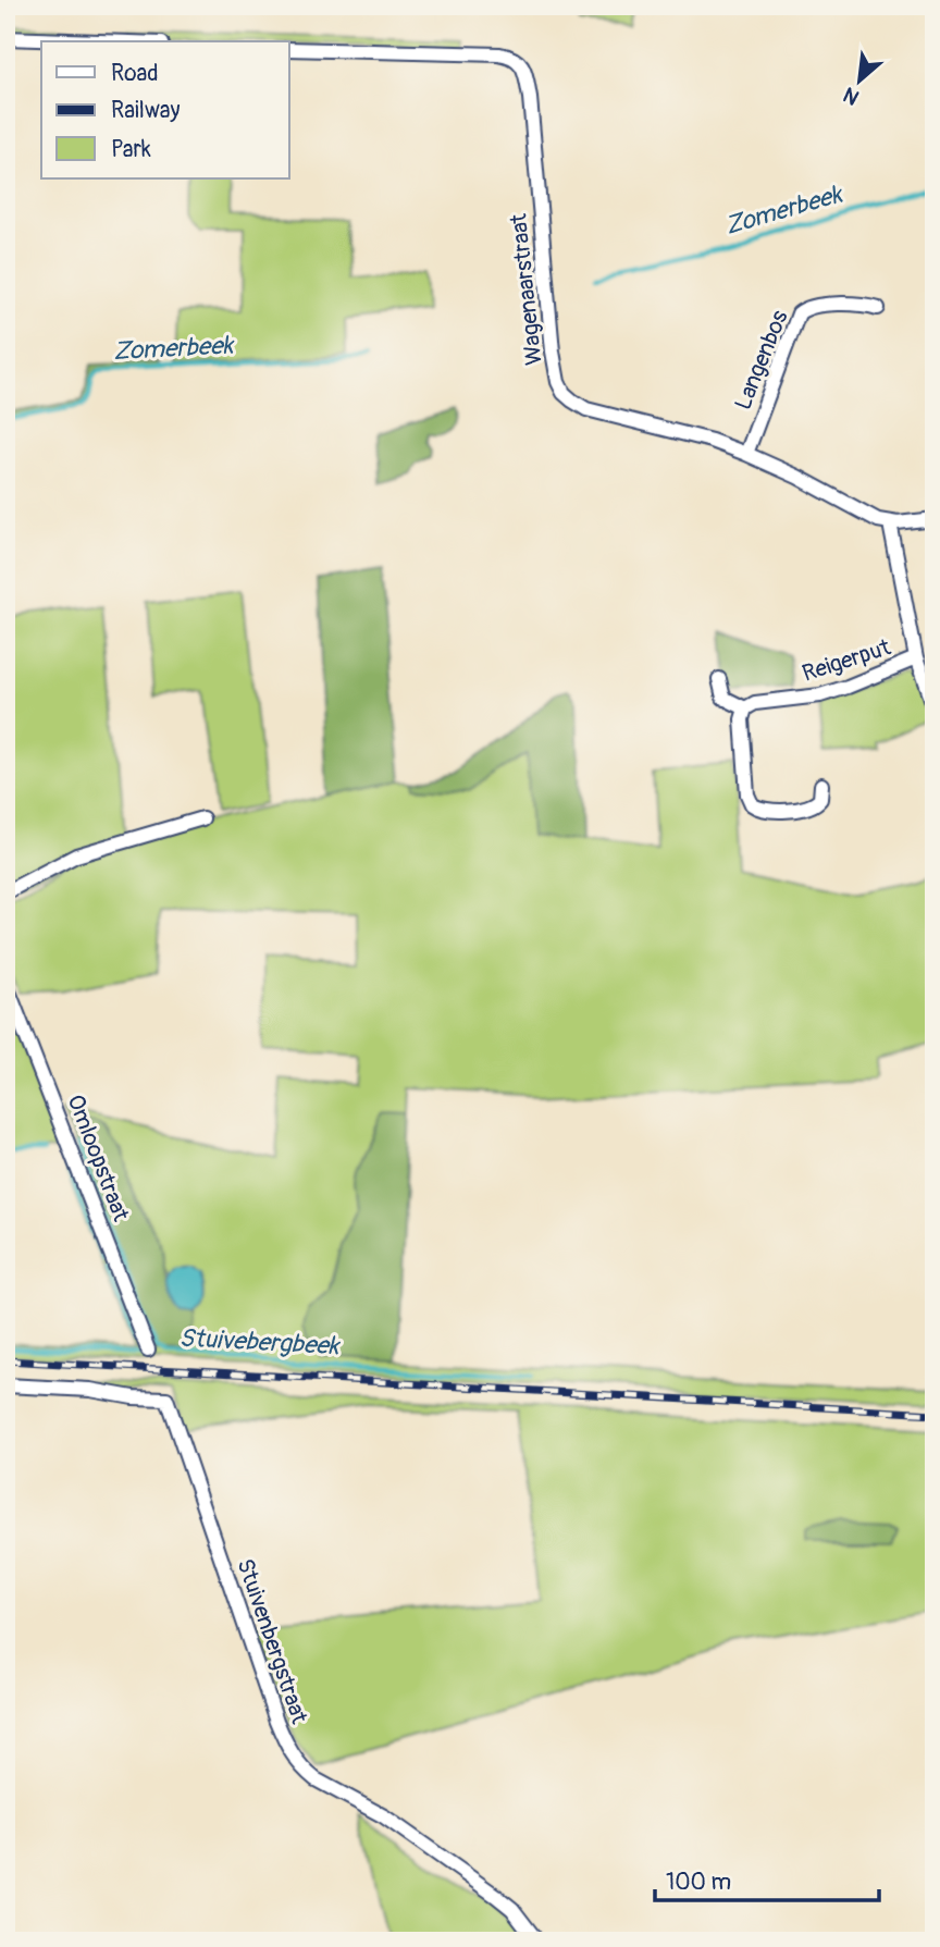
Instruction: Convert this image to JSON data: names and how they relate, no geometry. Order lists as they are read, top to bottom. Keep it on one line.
{"streets":{"street":["Wagenaarstraat","Langenbos","Reigerput","Omloopstraat","Stuivenbergstraat"]},"crossings":[["Wagenaarstraat","Langenbos"]],"water":["Zomerbeek","Stuivebergbeek"],"legend":["Road","Railway","Park"],"scale_bar":"100 m","north":"bottom left"}
